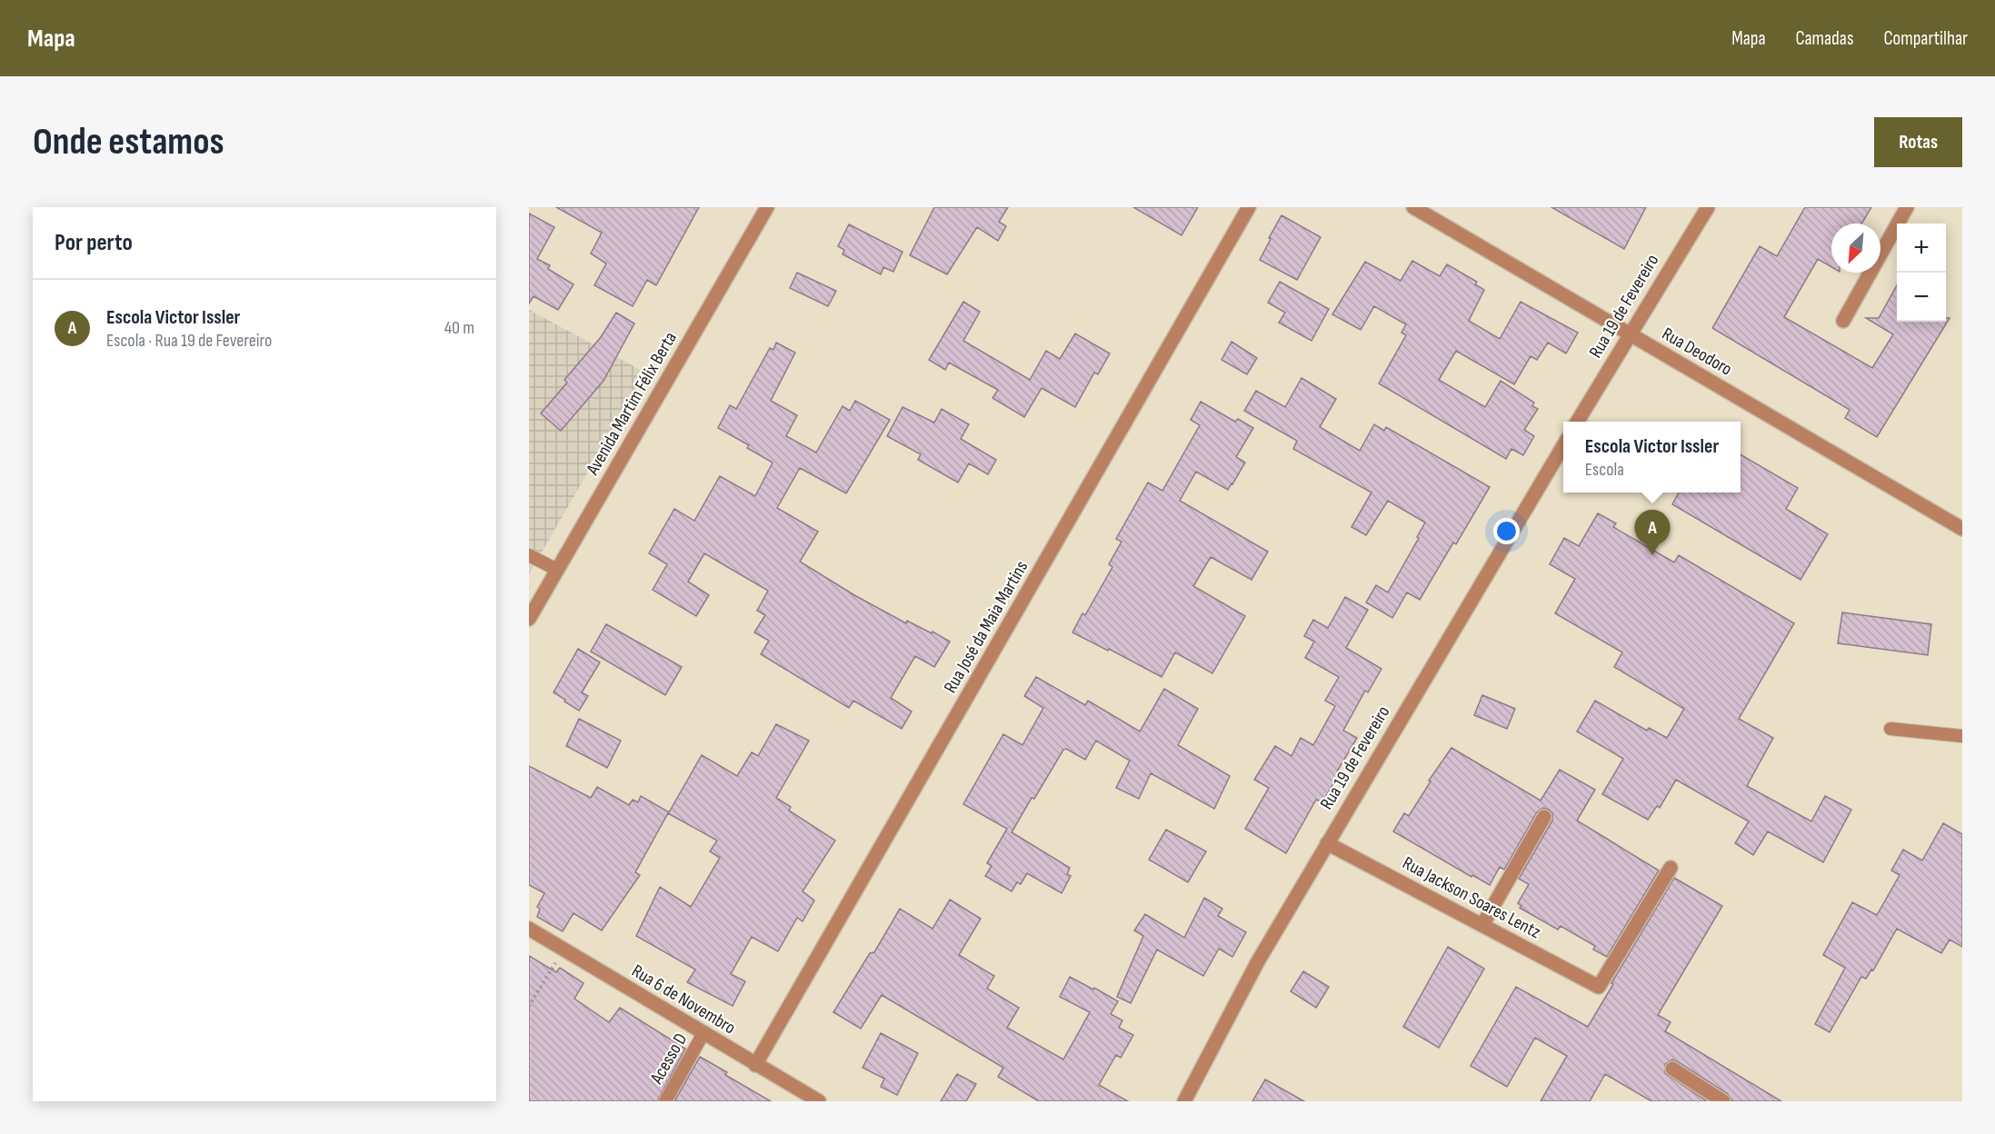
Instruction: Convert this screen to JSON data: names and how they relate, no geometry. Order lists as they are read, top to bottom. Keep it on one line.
{"streets":{"street":["Rua 19 de Fevereiro","Rua Deodoro","Avenida Martim Félix Berta","Rua José da Maia Martins","Rua Jackson Soares Lentz","Rua 6 de Novembro"],"lane":["Acesso D"]},"crossings":[["Rua 19 de Fevereiro","Rua Deodoro"],["Rua 19 de Fevereiro","Rua Jackson Soares Lentz"],["Rua José da Maia Martins","Rua 6 de Novembro"],["Rua 6 de Novembro","Acesso D"]],"north":"bottom left","page":{"header":"Mapa","nav":["Mapa","Camadas","Compartilhar"],"buttons":"Rotas","title":"Onde estamos","heading":"Por perto","map_buttons":["+","−"],"list":[{"mark":"A","name":"Escola Victor Issler","note":"Escola · Rua 19 de Fevereiro","value":"40 m"}],"popup":["Escola Victor Issler","Escola"],"pins":"A"}}
